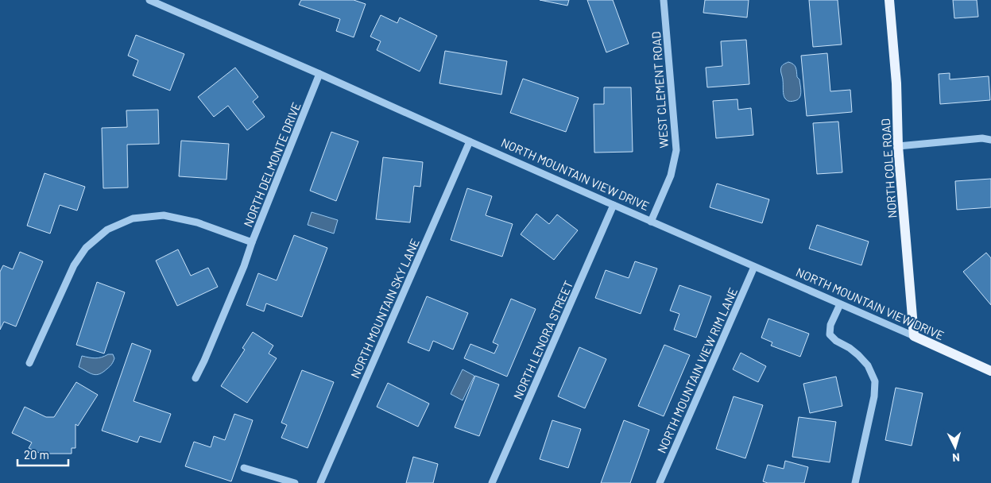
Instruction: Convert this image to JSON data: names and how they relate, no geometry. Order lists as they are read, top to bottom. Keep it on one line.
{"streets":{"main road":["NORTH COLE ROAD","NORTH MOUNTAIN VIEW DRIVE"],"street":["WEST CLEMENT ROAD","NORTH DELMONTE DRIVE","NORTH MOUNTAIN SKY LANE","NORTH LENORA STREET","NORTH MOUNTAIN VIEW RIM LANE"]},"crossings":[["WEST CLEMENT ROAD","NORTH MOUNTAIN VIEW DRIVE"],["NORTH DELMONTE DRIVE","NORTH MOUNTAIN VIEW DRIVE"],["NORTH COLE ROAD","NORTH MOUNTAIN VIEW DRIVE"],["NORTH MOUNTAIN VIEW DRIVE","NORTH MOUNTAIN SKY LANE"],["NORTH MOUNTAIN VIEW DRIVE","NORTH LENORA STREET"],["NORTH MOUNTAIN VIEW DRIVE","NORTH MOUNTAIN VIEW RIM LANE"]],"scale_bar":"20 m","north":"bottom"}
